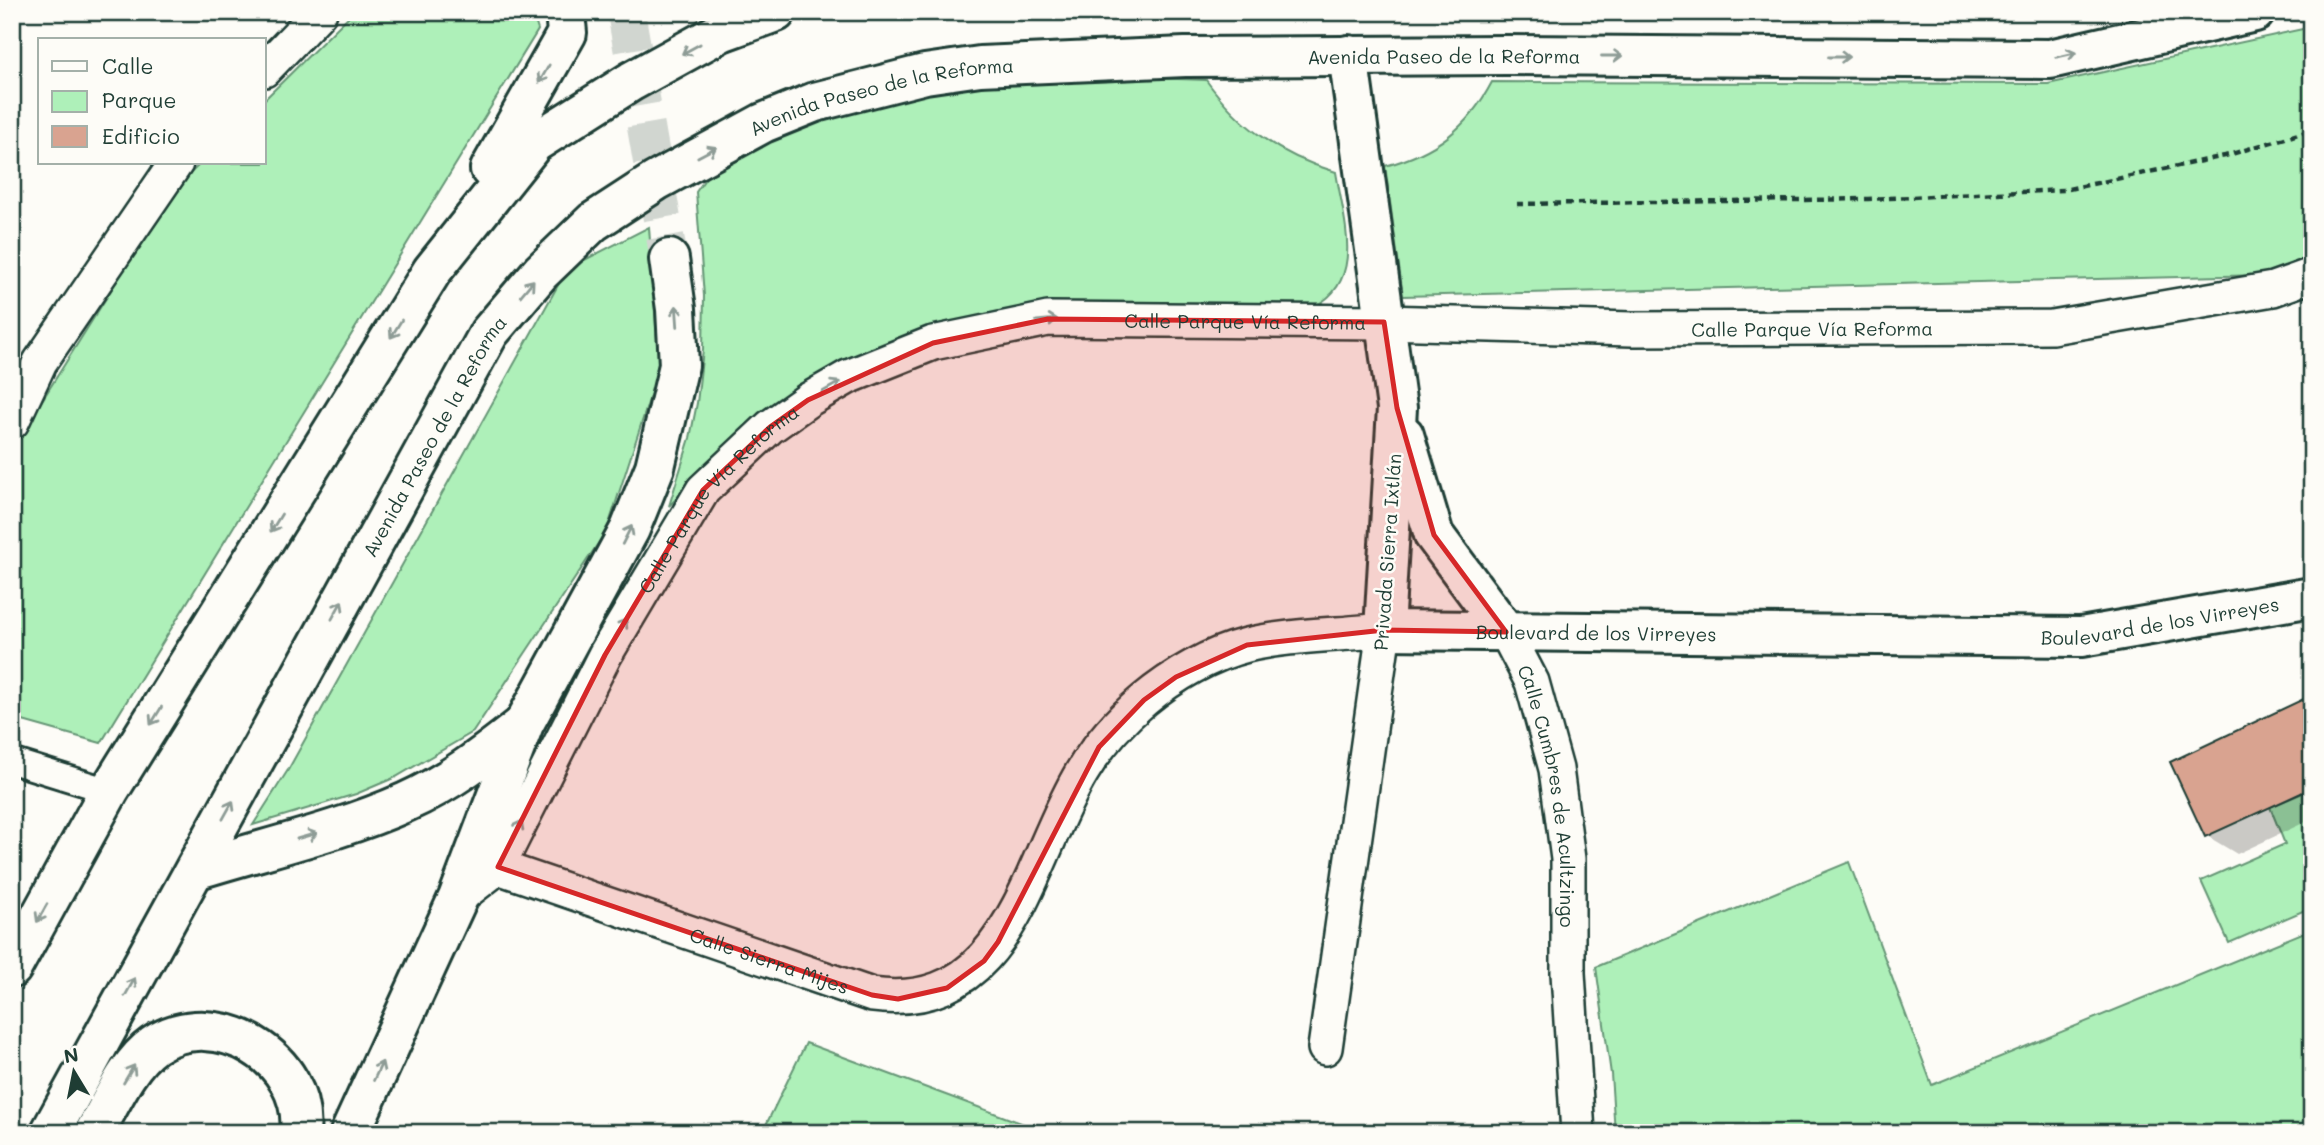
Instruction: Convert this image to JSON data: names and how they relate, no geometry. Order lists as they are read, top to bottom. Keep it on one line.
{"streets":{"main road":["Avenida Paseo de la Reforma","Privada Sierra Ixtlán","Boulevard de los Virreyes","Calle Cumbres de Acultzingo"],"street":["Calle Parque Vía Reforma","Calle Sierra Mijes"]},"crossings":[["Avenida Paseo de la Reforma","Privada Sierra Ixtlán"],["Calle Parque Vía Reforma","Privada Sierra Ixtlán"],["Calle Parque Vía Reforma","Calle Sierra Mijes"],["Privada Sierra Ixtlán","Boulevard de los Virreyes"],["Privada Sierra Ixtlán","Calle Cumbres de Acultzingo"],["Boulevard de los Virreyes","Calle Cumbres de Acultzingo"],["Boulevard de los Virreyes","Calle Sierra Mijes"]],"one_way":["Avenida Paseo de la Reforma","Calle Parque Vía Reforma"],"legend":["Calle","Parque","Edificio"],"north":"top"}
